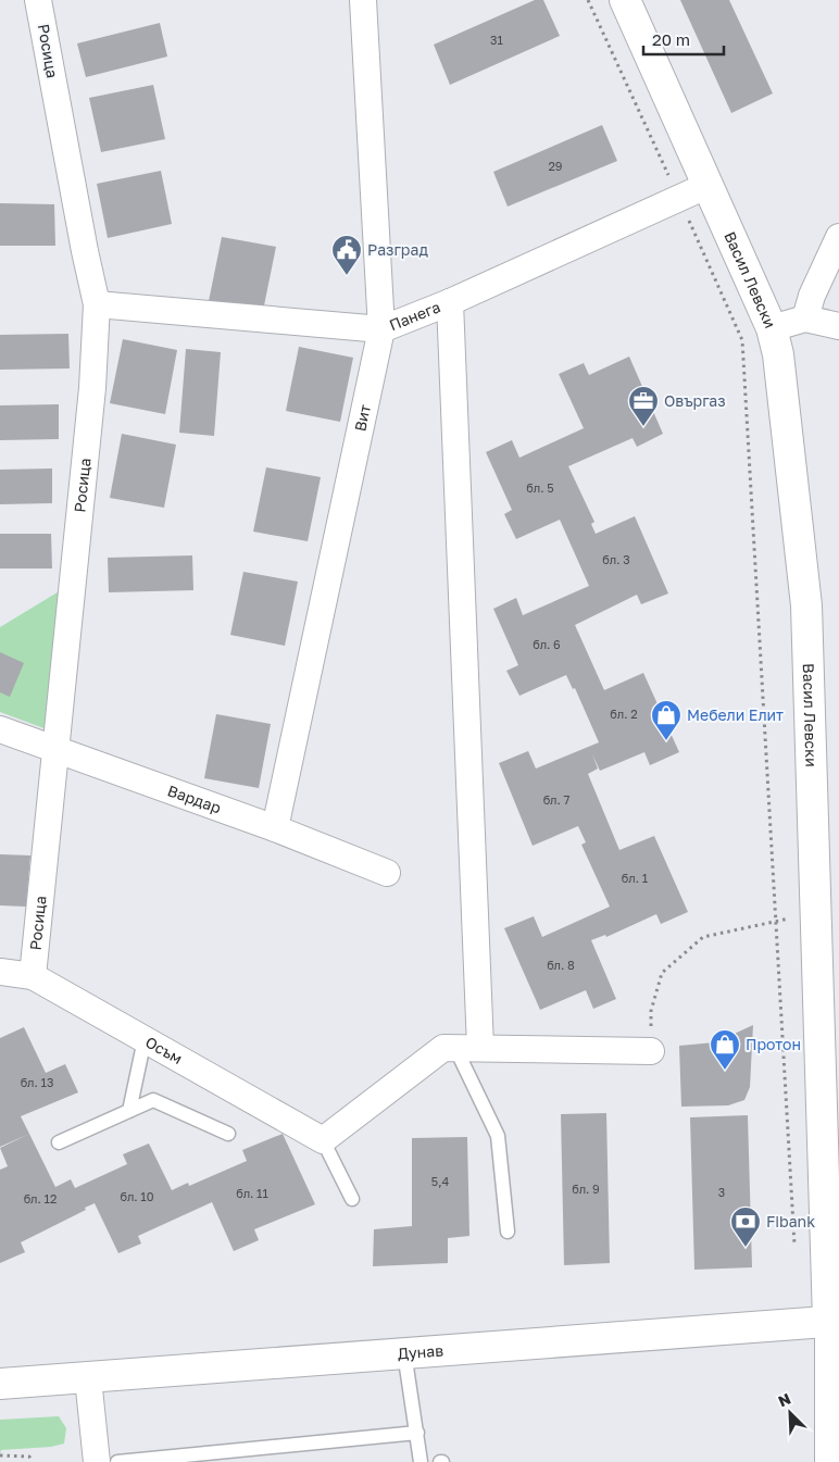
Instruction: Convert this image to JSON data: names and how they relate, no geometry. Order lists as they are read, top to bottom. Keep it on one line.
{"streets":{"street":["Росица","Васил Левски","Панега","Вит","Вардар","Осъм","Дунав"]},"crossings":[["Росица","Панега"],["Росица","Вардар"],["Росица","Осъм"],["Васил Левски","Панега"],["Васил Левски","Дунав"],["Панега","Вит"],["Вит","Вардар"]],"places":{"public building":["Разград"],"office":["Овъргаз"],"shop":["Мебели Елит","Протон"],"bank":["Fibank"]},"house_numbers":["31","29","бл. 5","бл. 3","бл. 6","бл. 2","бл. 7","бл. 1","бл. 8","бл. 13","5,4","бл. 9","3","бл. 11","бл. 10","бл. 12"],"scale_bar":"20 m","north":"top left"}
